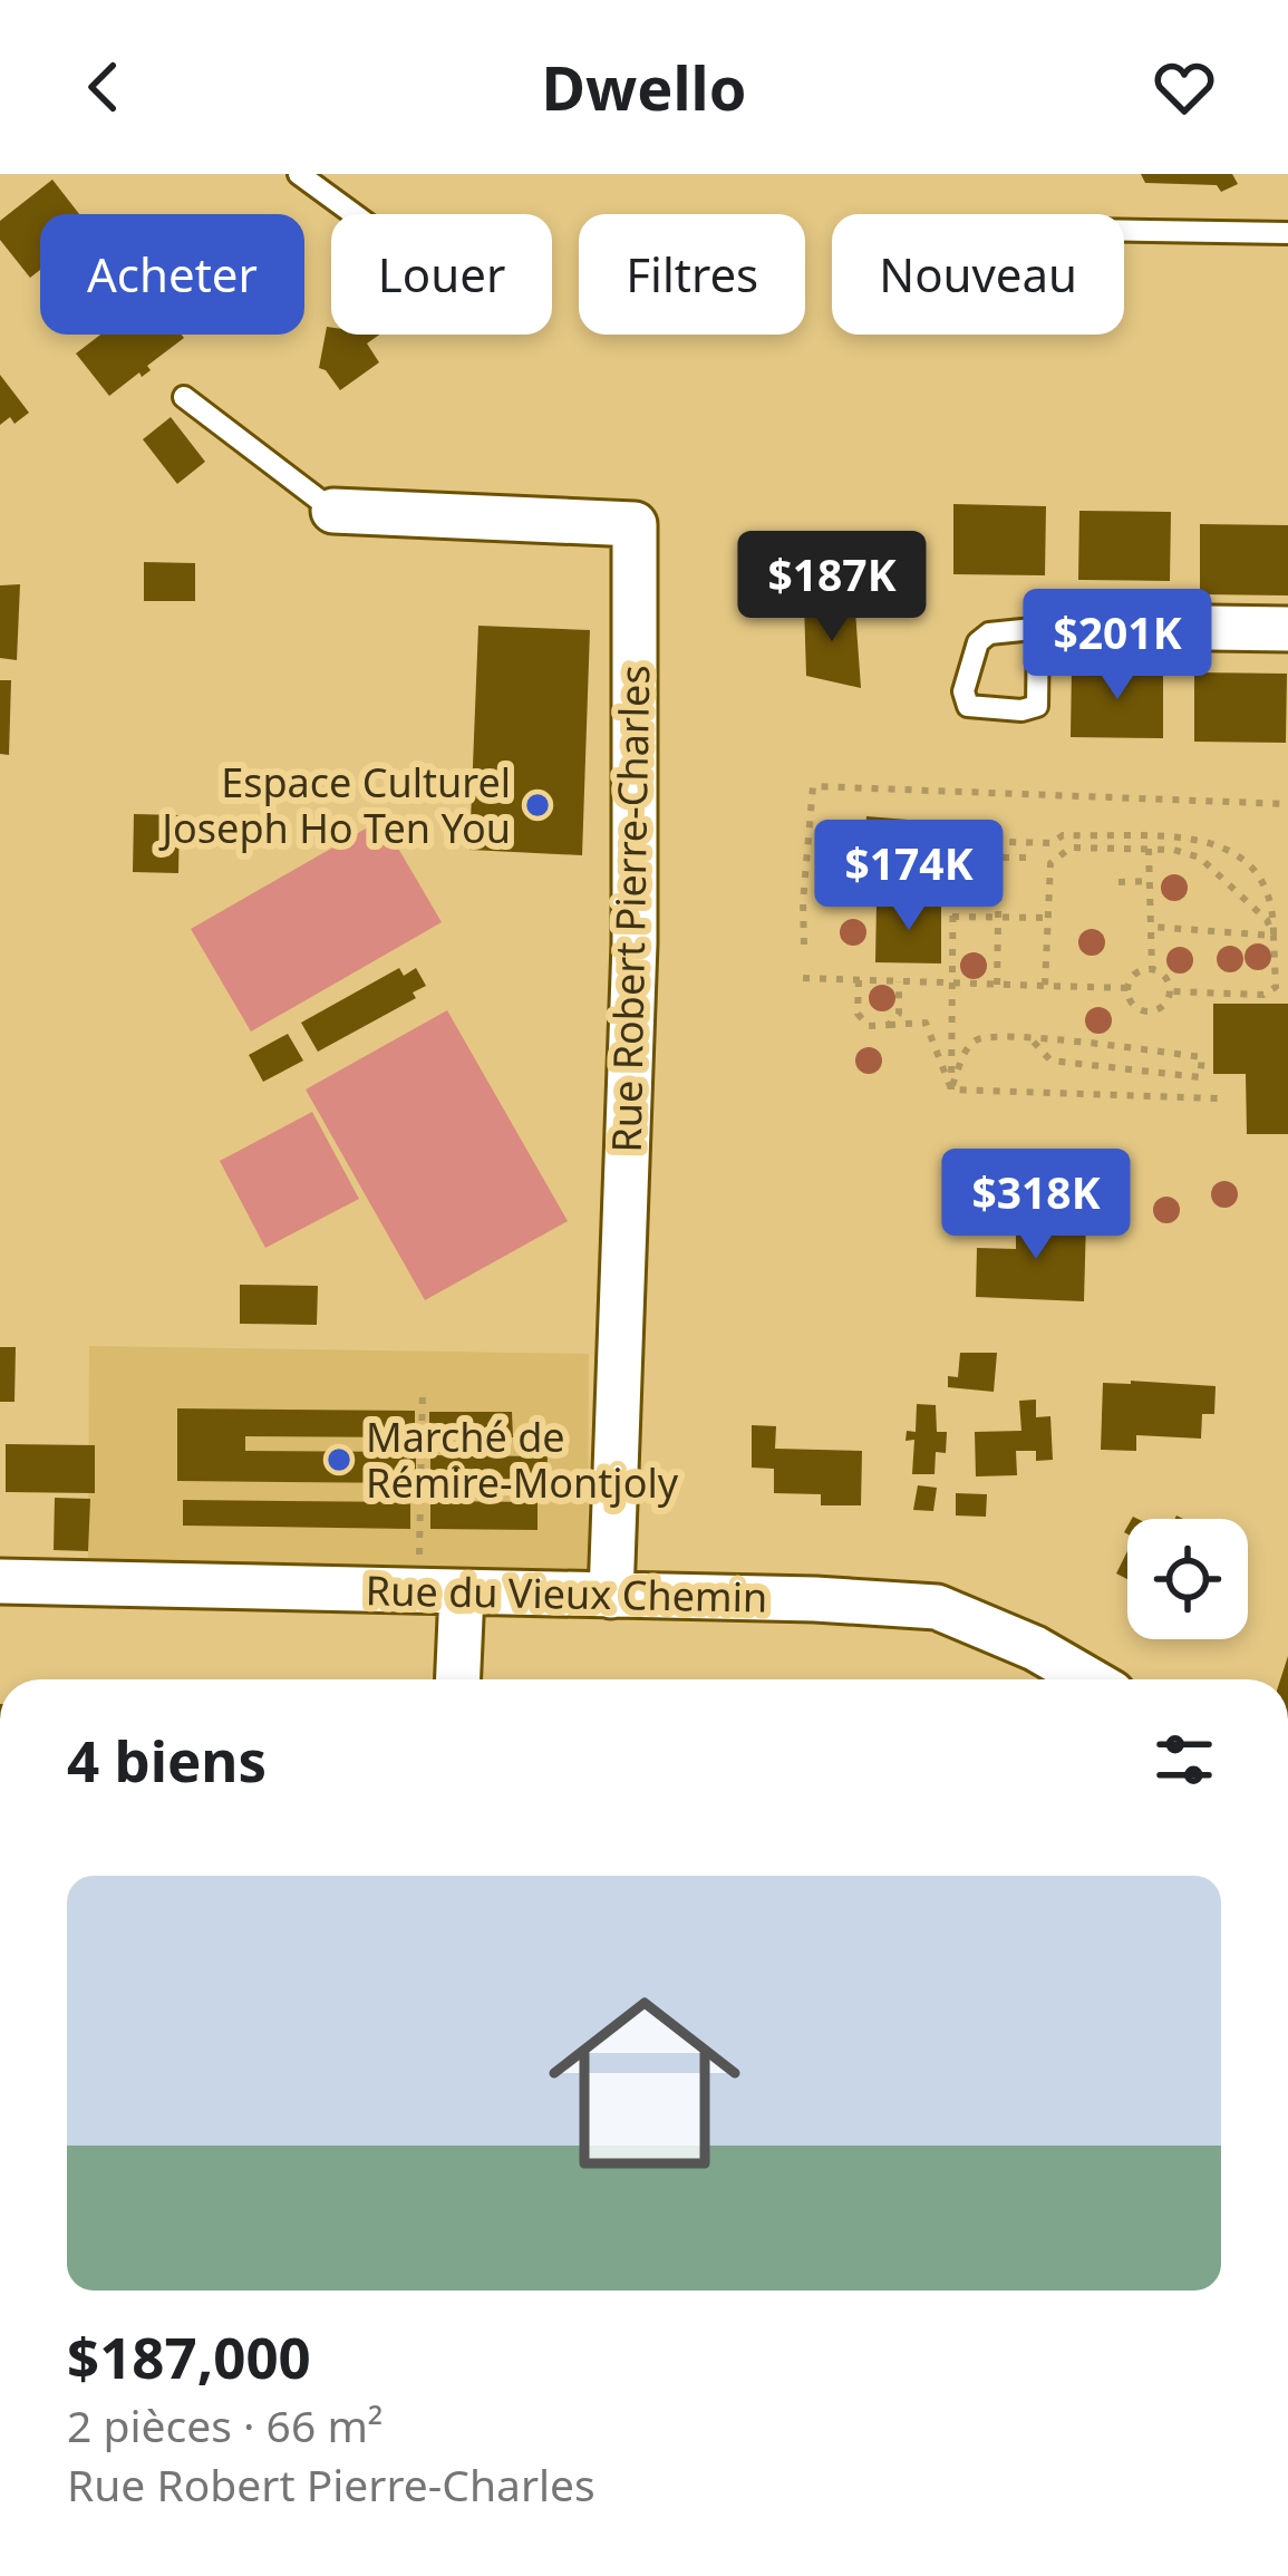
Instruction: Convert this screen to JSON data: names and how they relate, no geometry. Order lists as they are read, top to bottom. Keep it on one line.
{"streets":{"street":["Rue Robert Pierre-Charles","Rue du Vieux Chemin"]},"crossings":[["Rue Robert Pierre-Charles","Rue du Vieux Chemin"]],"places":["Espace Culturel Joseph Ho Ten You","Marché de Rémire-Montjoly"],"page":{"header":"Dwello","chip":["Acheter","Louer","Filtres","Nouveau"],"price":["$187K","$201K","$174K","$318K"],"heading":"4 biens","list":[{"name":"$187,000","note":"2 pièces · 66 m² · Rue Robert Pierre-Charles"}]}}
